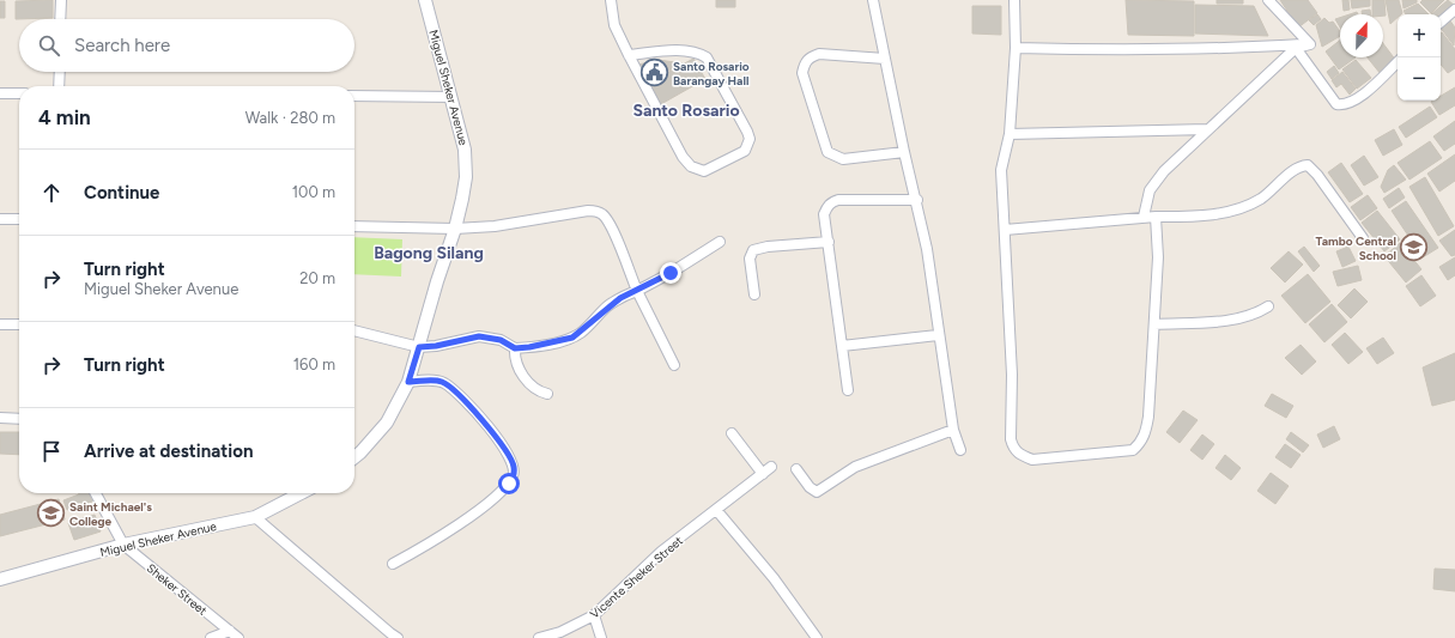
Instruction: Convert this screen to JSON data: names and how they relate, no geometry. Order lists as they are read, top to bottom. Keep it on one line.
{"streets":{"street":["Miguel Sheker Avenue","Vicente Sheker Street","Sheker Street"]},"crossings":[["Miguel Sheker Avenue","Sheker Street"]],"districts":["Santo Rosario","Bagong Silang"],"places":{"public building":["Santo Rosario Barangay Hall"],"school or university":["Tambo Central School","Saint Michael's College"]},"north":"top","page":{"map_buttons":["+","−"],"search":"Search here","heading":["4 min","Walk · 280 m"],"list":[["Continue","100 m"],["Turn right","Miguel Sheker Avenue","20 m"],["Turn right","160 m"],"Arrive at destination"]}}
